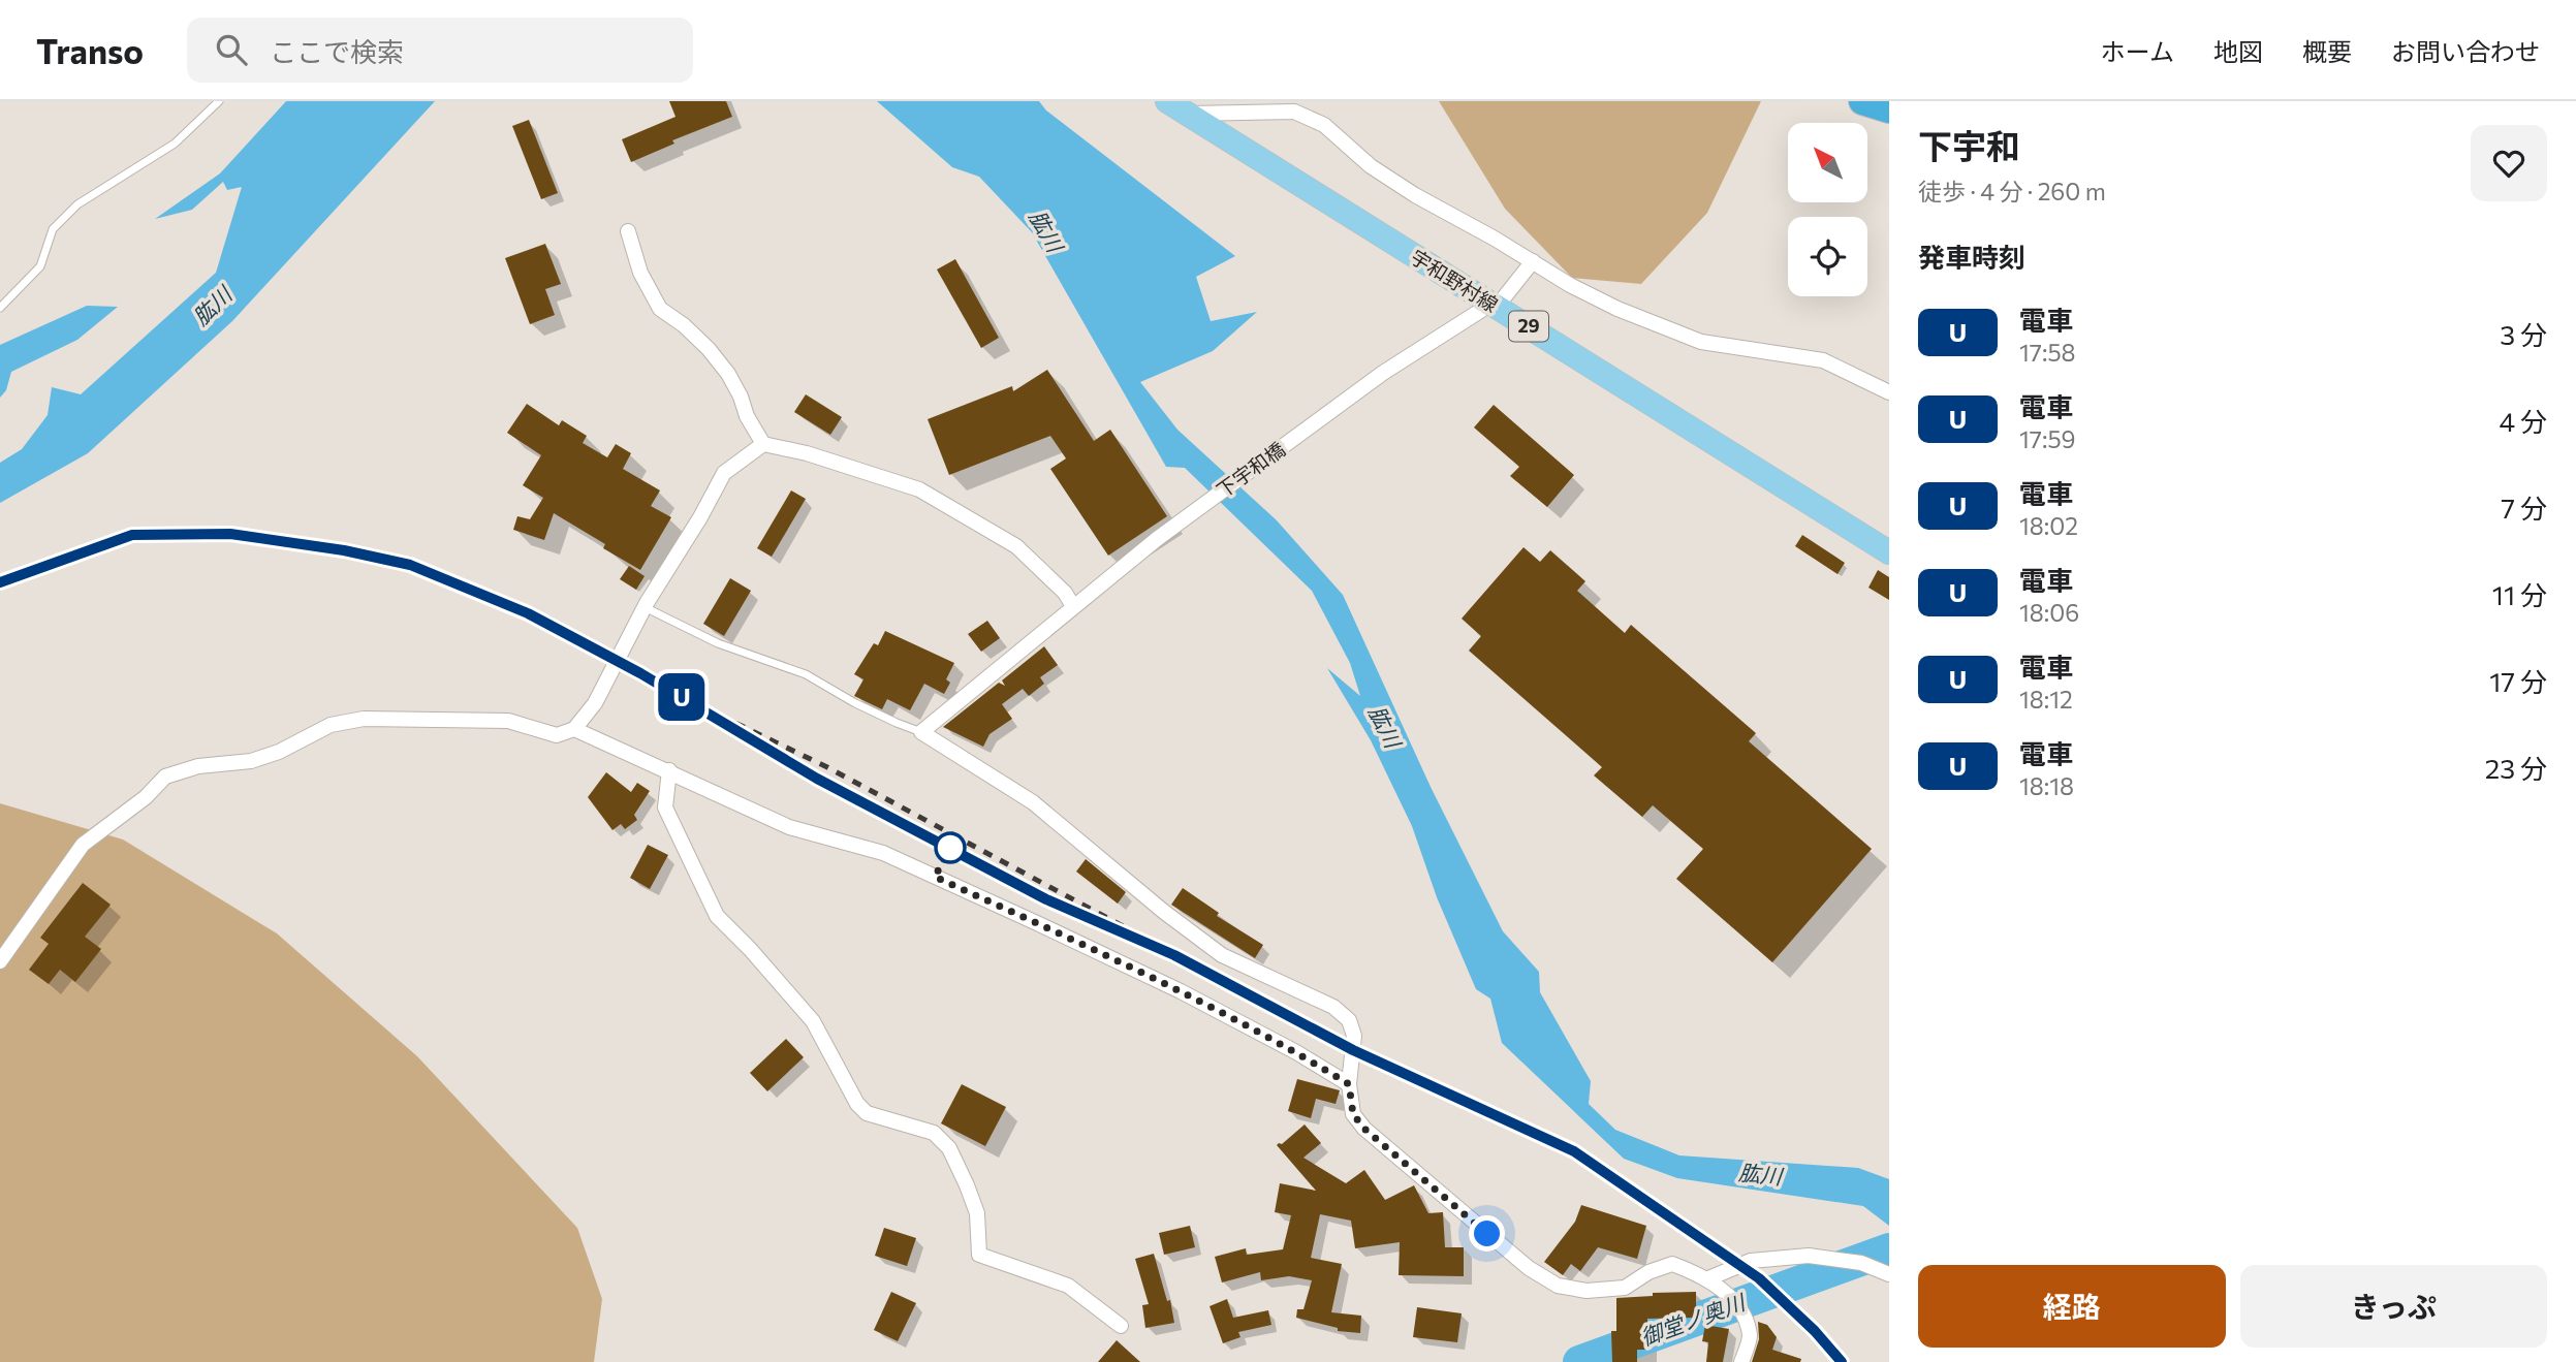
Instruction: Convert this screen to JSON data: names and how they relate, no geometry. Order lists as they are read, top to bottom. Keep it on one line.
{"streets":{"main road":["宇和野村線","29"],"street":["下宇和橋"]},"crossings":[["宇和野村線","下宇和橋"]],"water":["肱川","御堂ノ奥川"],"north":"top left","page":{"header":"Transo","search":"ここで検索","nav":["ホーム","地図","概要","お問い合わせ"],"on_map":"U","heading":[["下宇和","徒歩 · 4 分 · 260 m"],"発車時刻"],"list":[{"mark":"U","name":"電車","note":"17:58","value":"3 分"},{"mark":"U","name":"電車","note":"17:59","value":"4 分"},{"mark":"U","name":"電車","note":"18:02","value":"7 分"},{"mark":"U","name":"電車","note":"18:06","value":"11 分"},{"mark":"U","name":"電車","note":"18:12","value":"17 分"},{"mark":"U","name":"電車","note":"18:18","value":"23 分"}],"buttons":["経路","きっぷ"]}}
